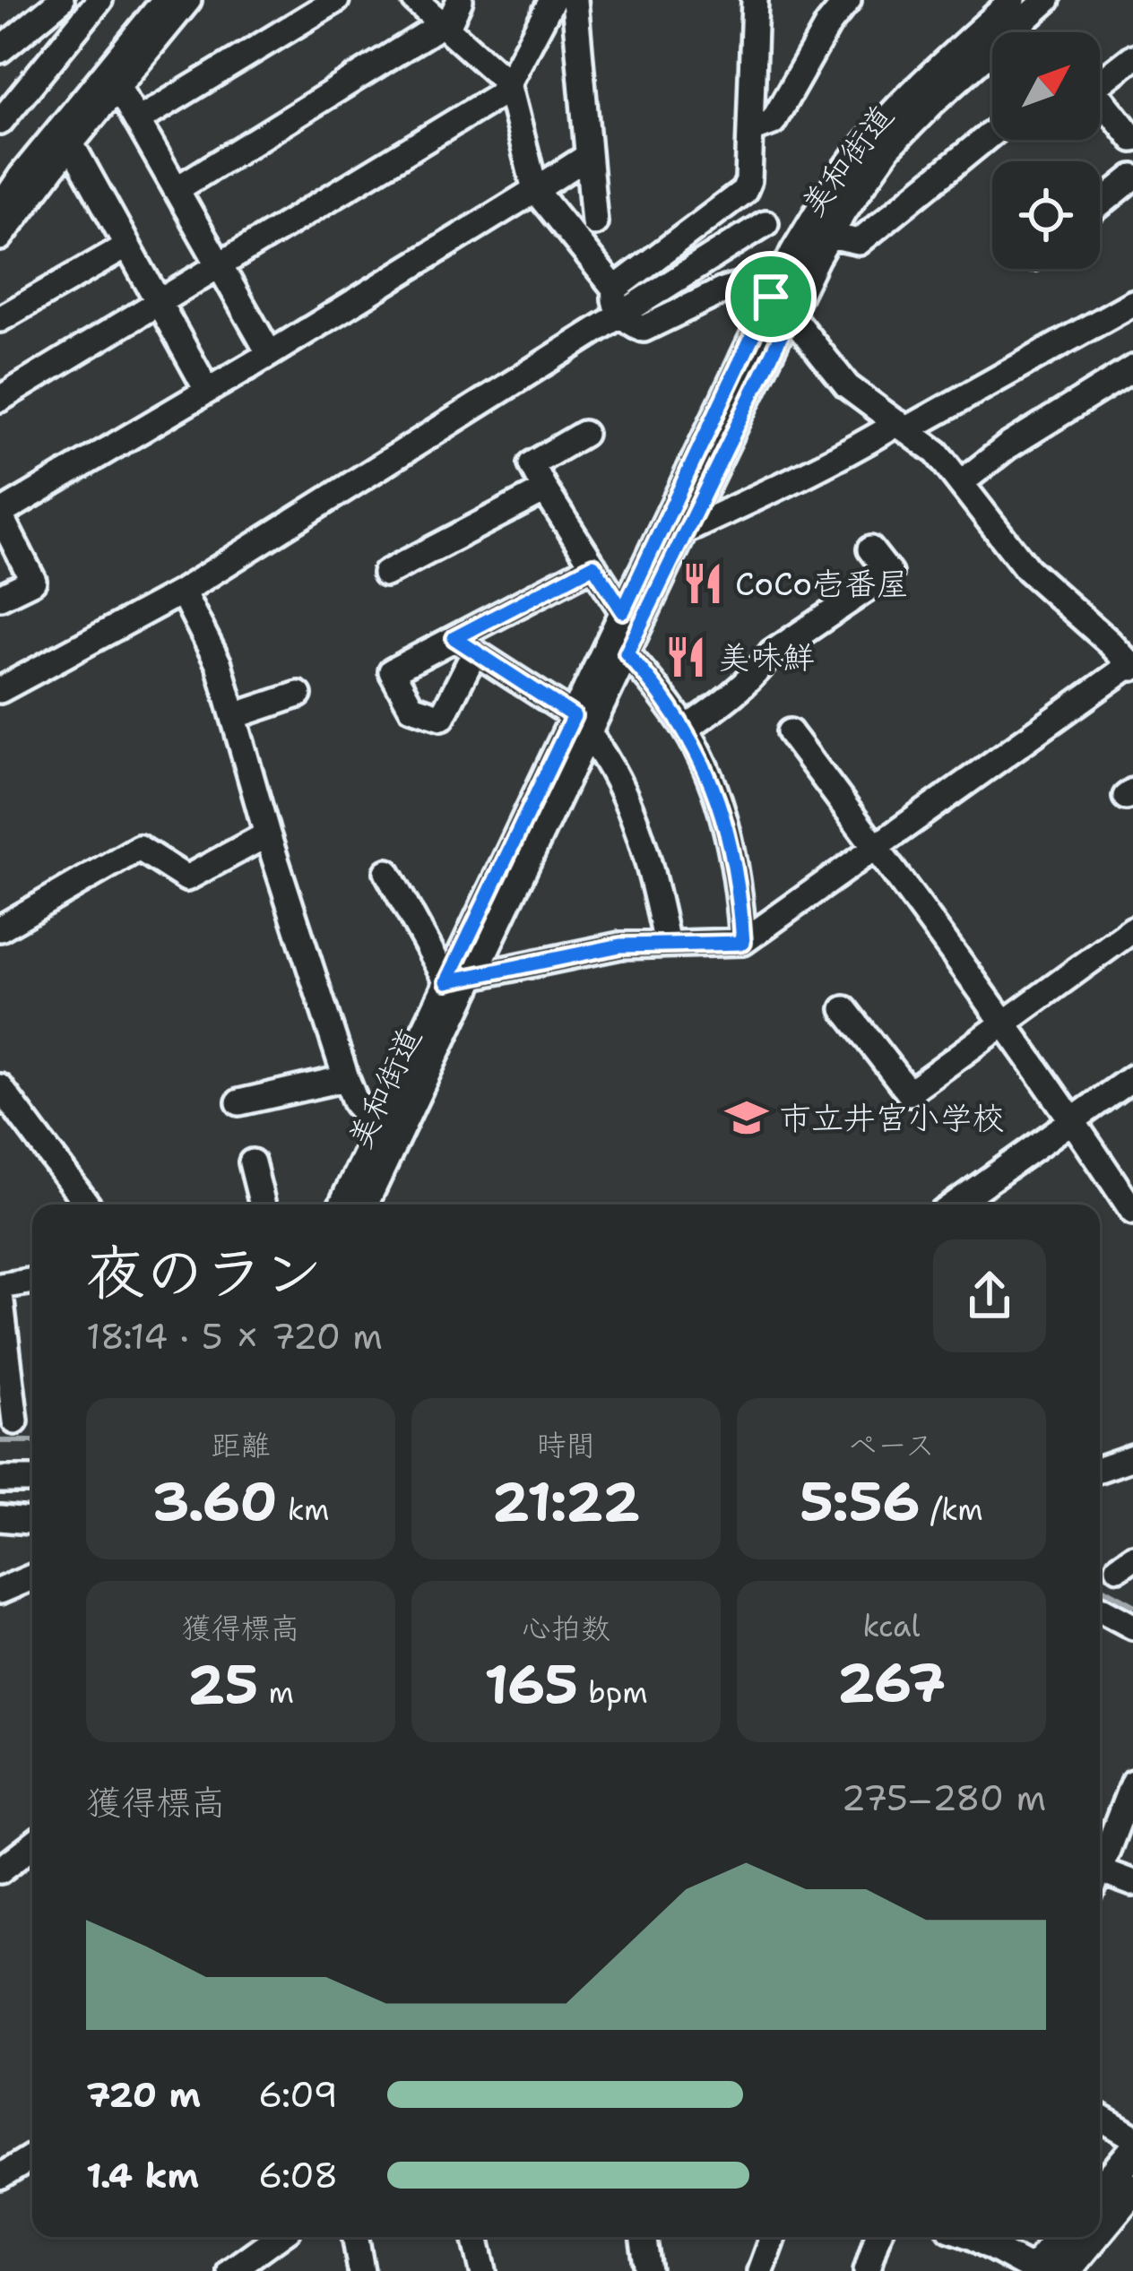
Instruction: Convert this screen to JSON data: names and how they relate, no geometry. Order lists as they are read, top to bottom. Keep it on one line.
{"streets":{"street":["美和街道"]},"places":{"restaurant":["CoCo壱番屋","美味鮮"],"school or university":["市立井宮小学校"]},"north":"top right","page":{"heading":["夜のラン","18:14 · 5 × 720 m"],"stats":[["距離","3.60 km"],["時間","21:22"],["ペース","5:56 /km"],["獲得標高","25 m"],["心拍数","165 bpm"],["kcal","267"]],"chart":["獲得標高","275–280 m"],"list":[{"name":"720 m","note":"6:09"},{"name":"1.4 km","note":"6:08"}]}}
